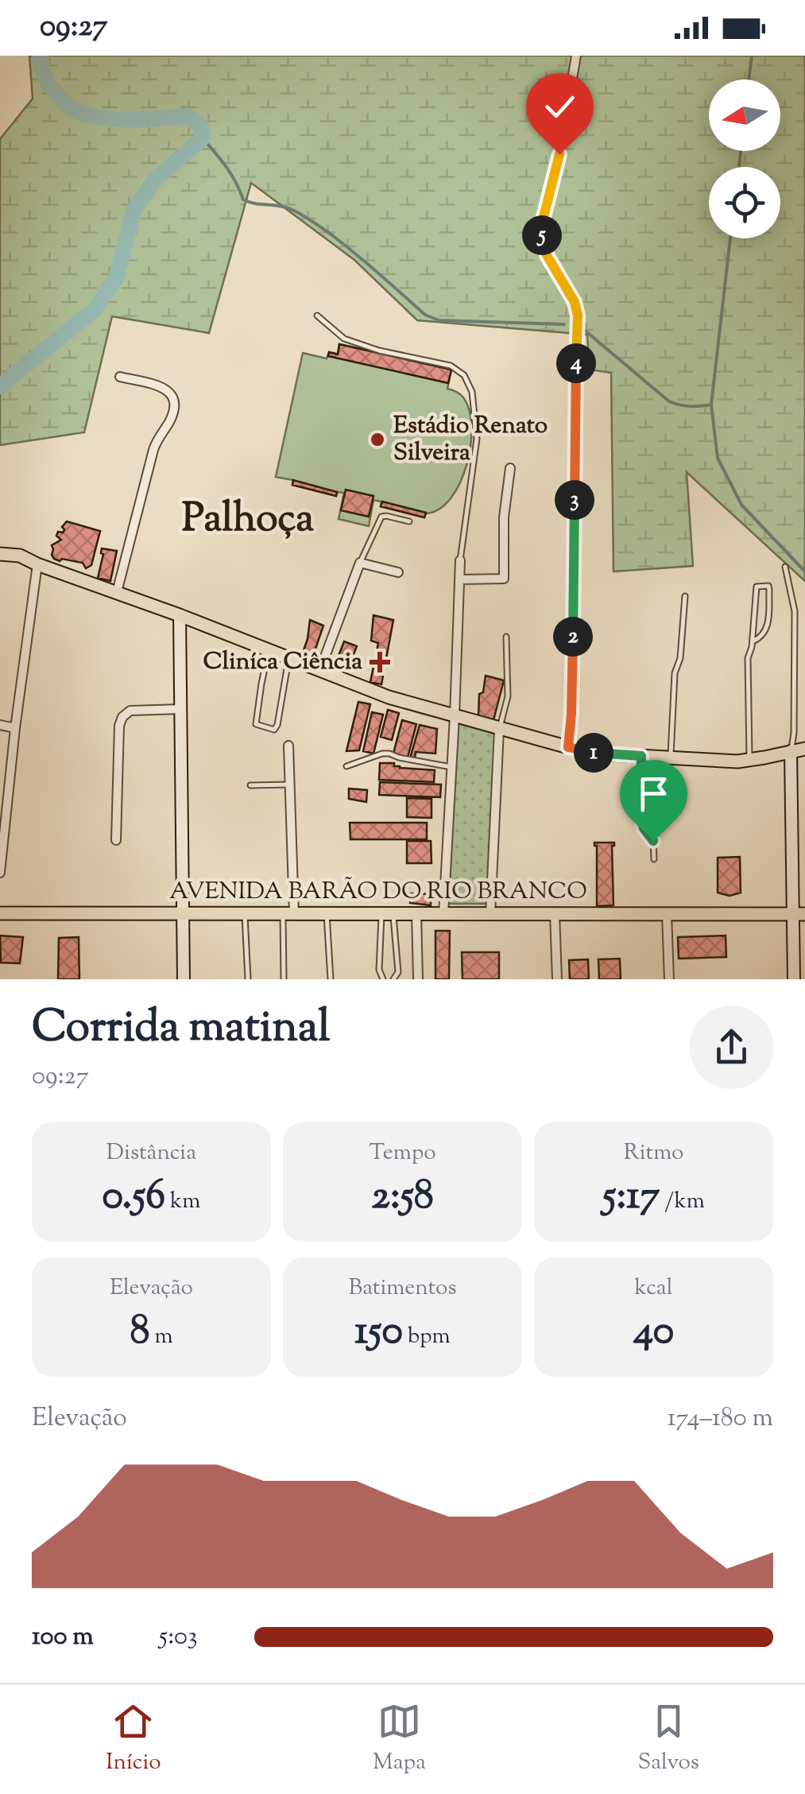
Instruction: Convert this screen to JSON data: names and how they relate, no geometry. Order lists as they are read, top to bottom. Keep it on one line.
{"streets":{"main road":["AVENIDA BARÃO DO RIO BRANCO"]},"districts":["Palhoça"],"places":{"other":["Estádio Renato Silveira"],"health":["Cliníca Ciência"]},"north":"left","page":{"status":"09:27","pins":["5","4","3","2","1"],"heading":["Corrida matinal","09:27"],"stats":[["Distância","0.56 km"],["Tempo","2:58"],["Ritmo","5:17 /km"],["Elevação","8 m"],["Batimentos","150 bpm"],["kcal","40"]],"chart":["Elevação","174–180 m"],"list":[{"name":"100 m","note":"5:03"}],"tabs":["Início","Mapa","Salvos"]}}
